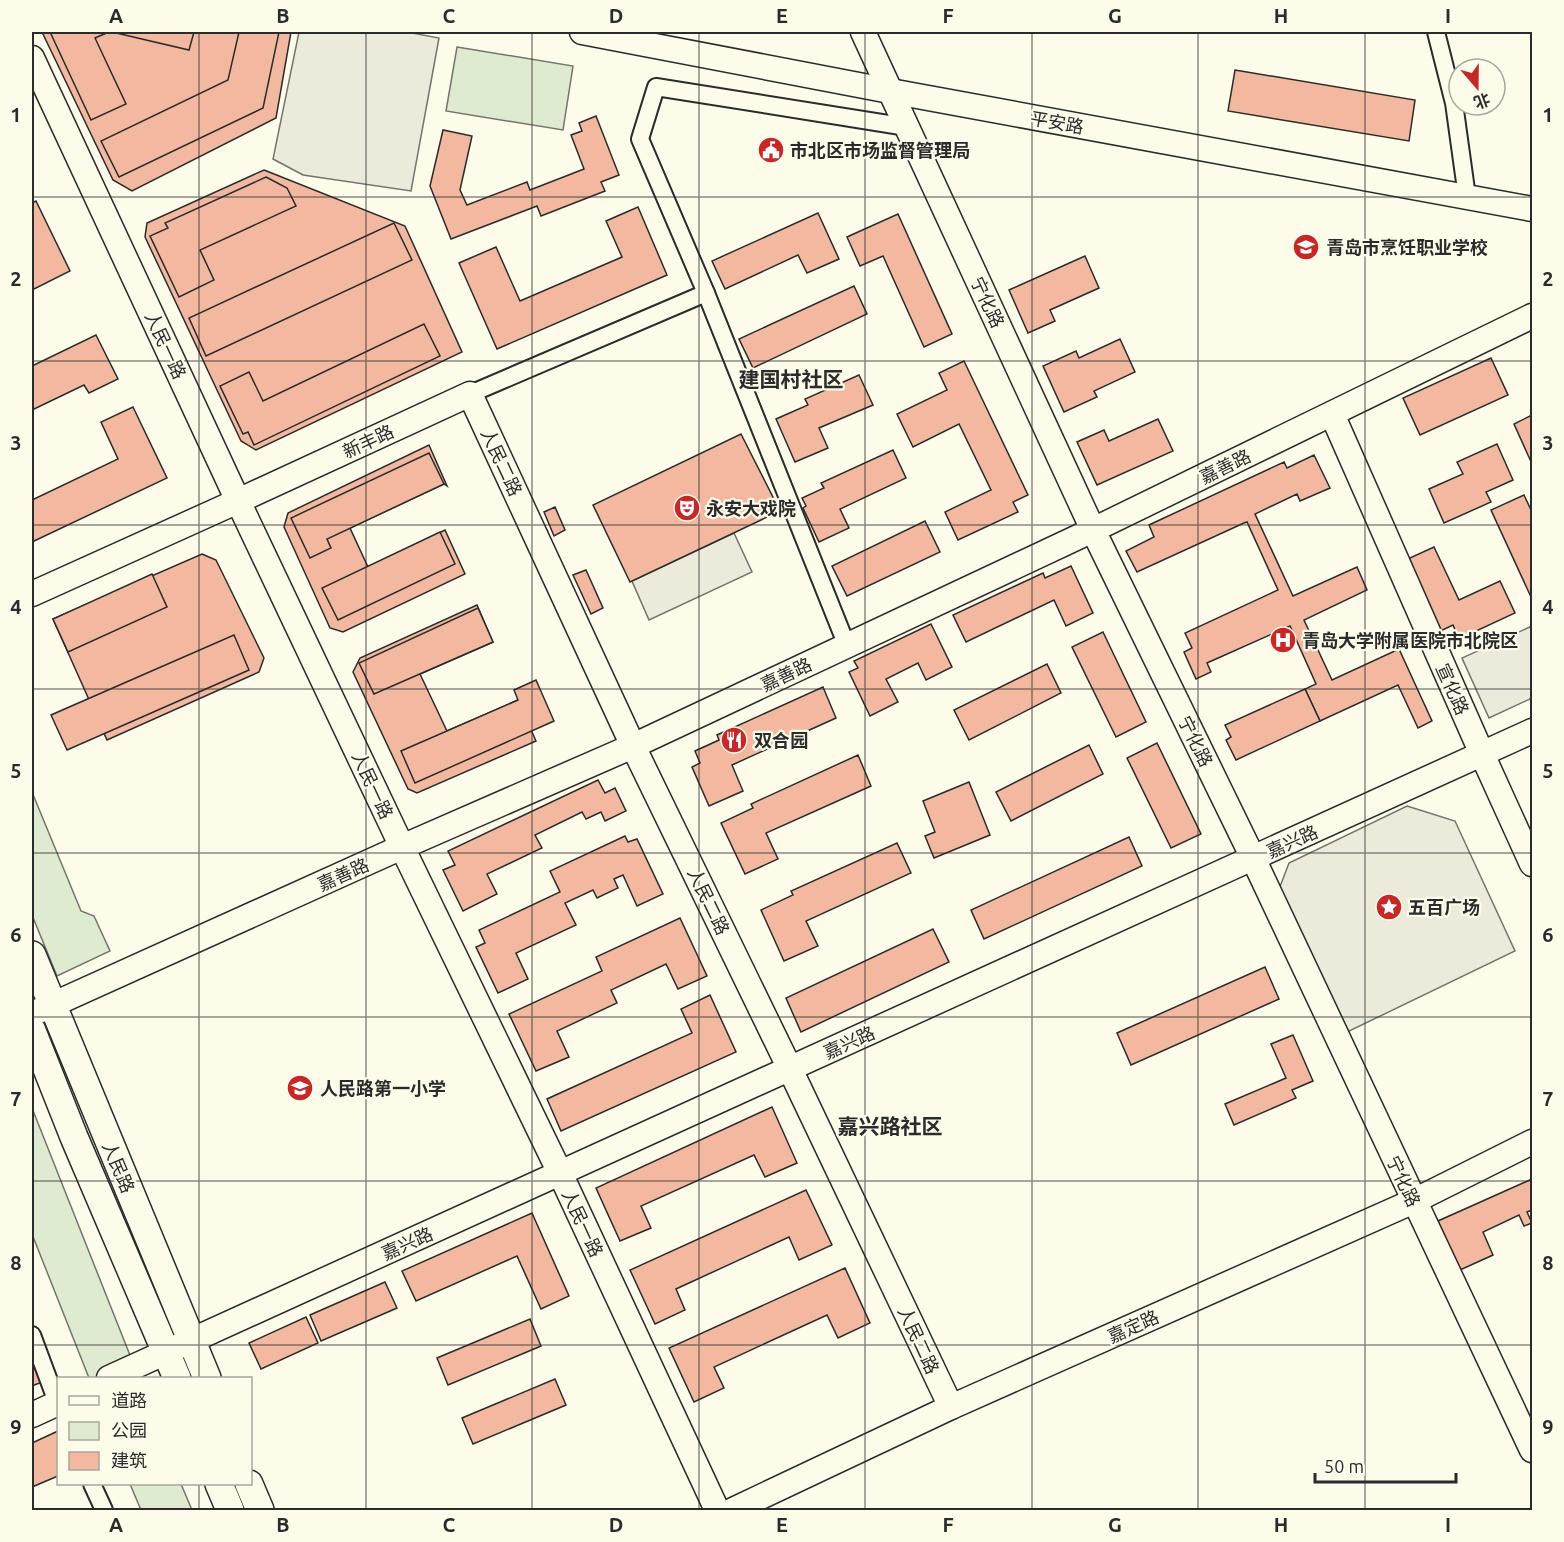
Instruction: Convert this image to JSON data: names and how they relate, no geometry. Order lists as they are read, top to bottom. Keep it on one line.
{"streets":{"main road":["人民路"],"street":["平安路","宁化路","人民一路","新丰路","人民二路","嘉善路","宣化路","嘉兴路","嘉定路"]},"crossings":[["平安路","宁化路"],["宁化路","嘉善路"],["宁化路","嘉兴路"],["宁化路","嘉定路"],["人民一路","新丰路"],["人民一路","嘉善路"],["人民一路","嘉兴路"],["新丰路","人民二路"],["人民二路","嘉善路"],["人民二路","嘉兴路"],["人民二路","嘉定路"],["嘉善路","宣化路"],["嘉善路","人民路"],["宣化路","嘉兴路"],["嘉兴路","人民路"]],"districts":["建国村社区","嘉兴路社区"],"places":{"public building":["市北区市场监督管理局"],"school or university":["青岛市烹饪职业学校","人民路第一小学"],"theatre":["永安大戏院"],"hospital":["青岛大学附属医院市北院区"],"restaurant":["双合园"],"place":["五百广场"]},"legend":["道路","公园","建筑"],"scale_bar":"50 m","north":"bottom","grid":{"columns":["A","B","C","D","E","F","G","H","I"],"rows":["1","2","3","4","5","6","7","8","9"]}}
